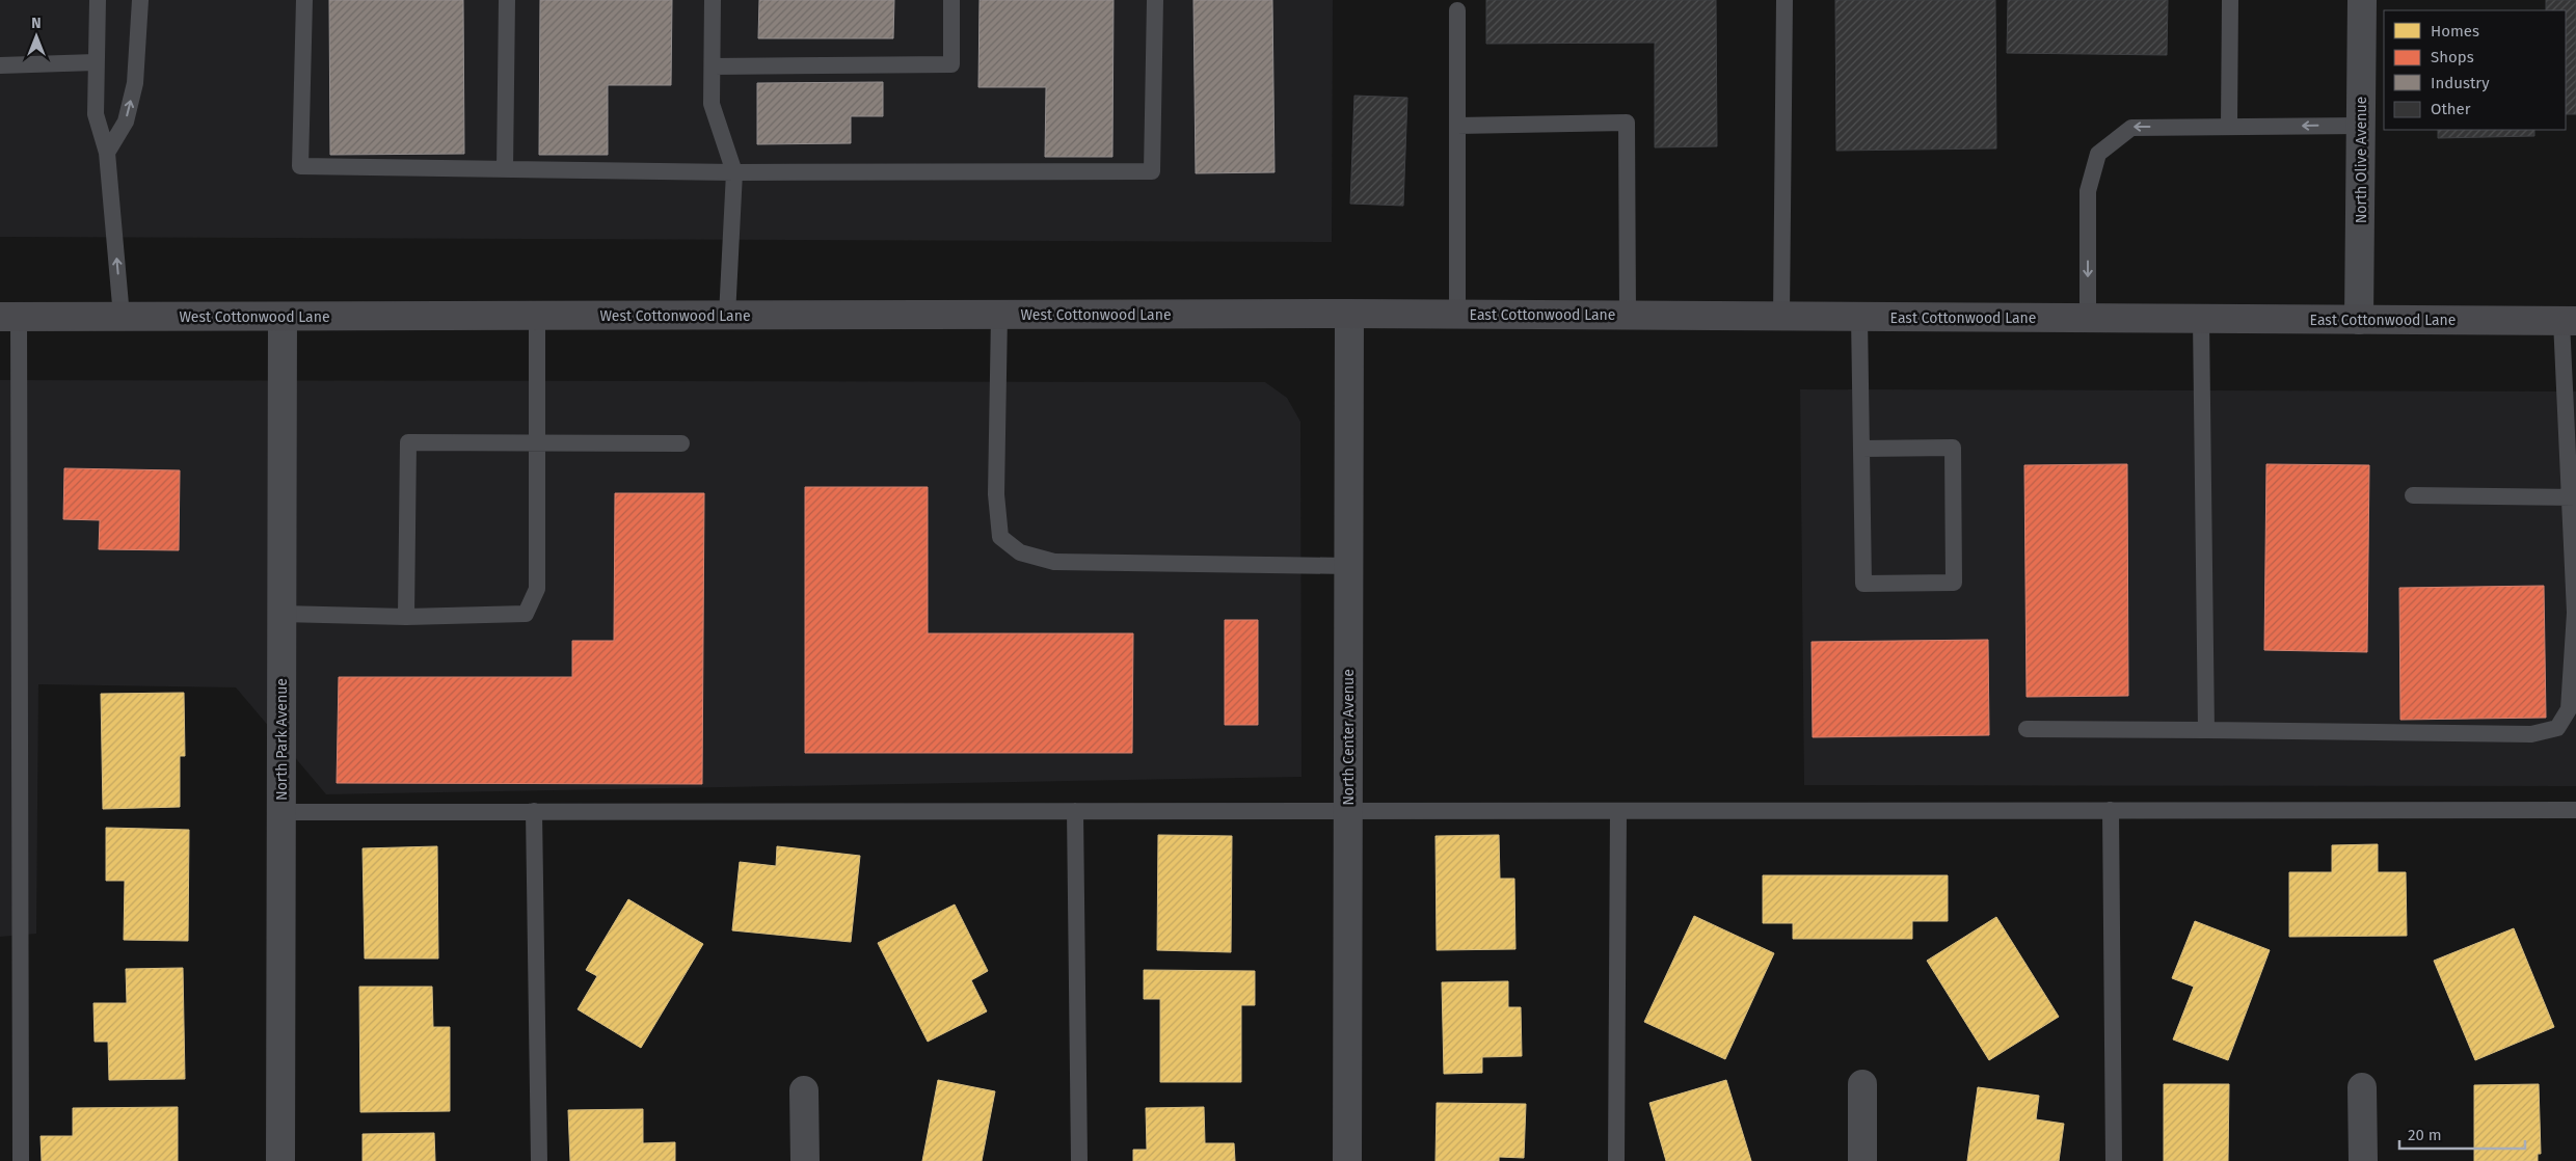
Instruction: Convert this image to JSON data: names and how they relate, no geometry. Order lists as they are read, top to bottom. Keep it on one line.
{"streets":{"main road":["West Cottonwood Lane","East Cottonwood Lane"],"street":["North Olive Avenue","North Center Avenue","North Park Avenue"]},"crossings":[["North Olive Avenue","East Cottonwood Lane"],["West Cottonwood Lane","East Cottonwood Lane"],["West Cottonwood Lane","North Center Avenue"],["West Cottonwood Lane","North Park Avenue"],["East Cottonwood Lane","North Center Avenue"]],"legend":["Homes","Shops","Industry","Other"],"scale_bar":"20 m","north":"top"}
